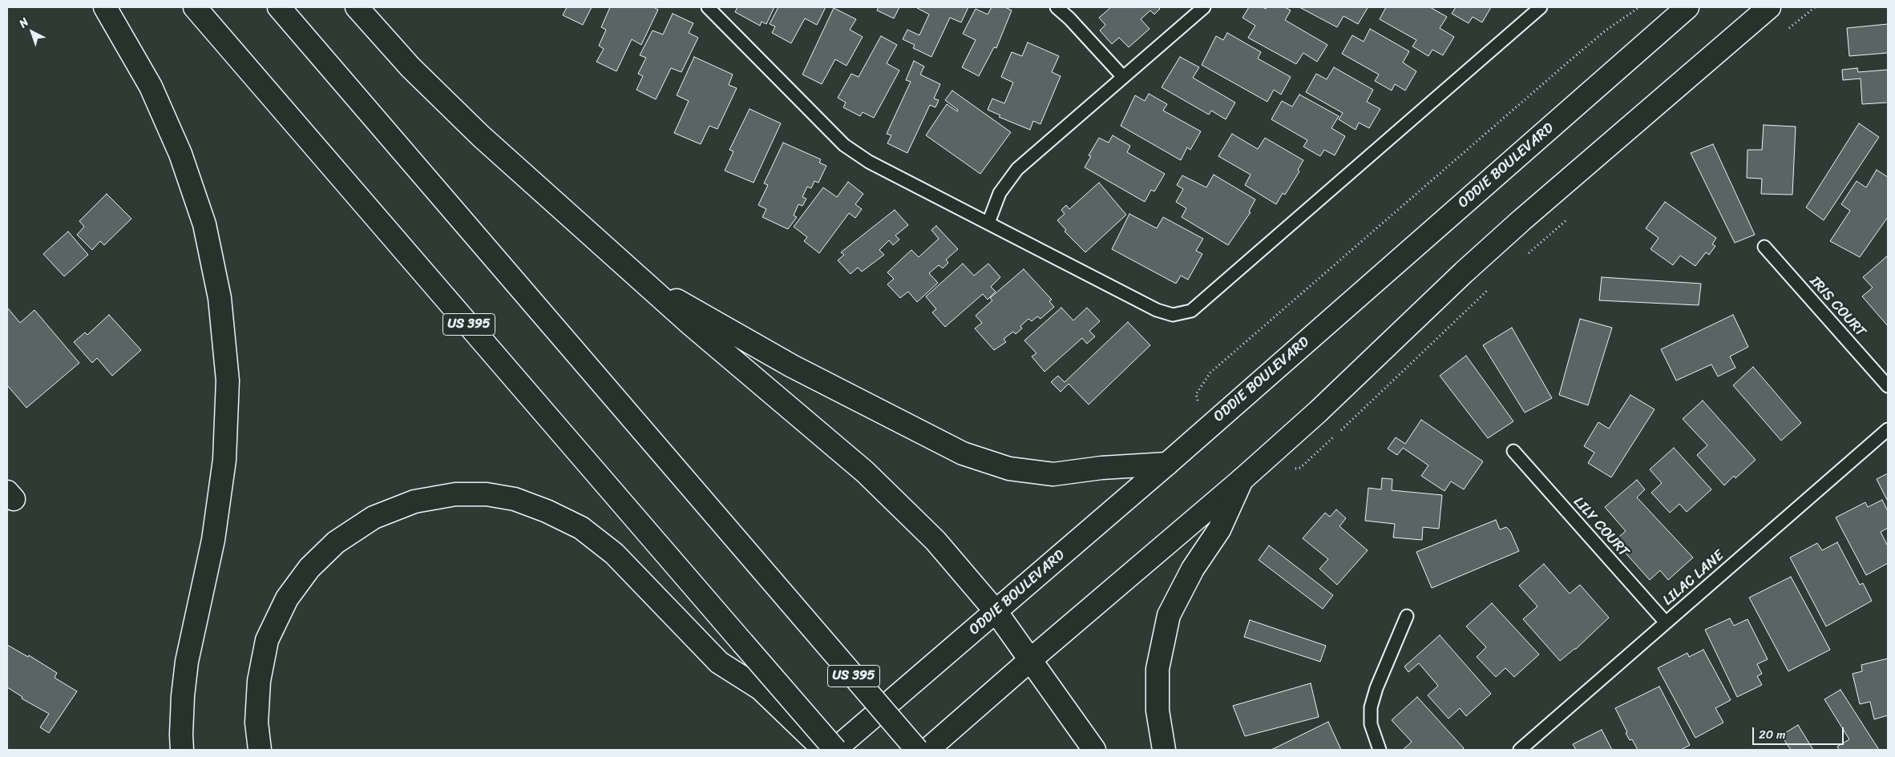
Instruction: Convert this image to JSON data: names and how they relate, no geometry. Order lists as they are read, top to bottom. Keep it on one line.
{"streets":{"main road":["ODDIE BOULEVARD","US 395"],"lane":["IRIS COURT","LILY COURT","LILAC LANE"]},"crossings":[["ODDIE BOULEVARD","US 395"],["LILY COURT","LILAC LANE"]],"scale_bar":"20 m","north":"top left"}
